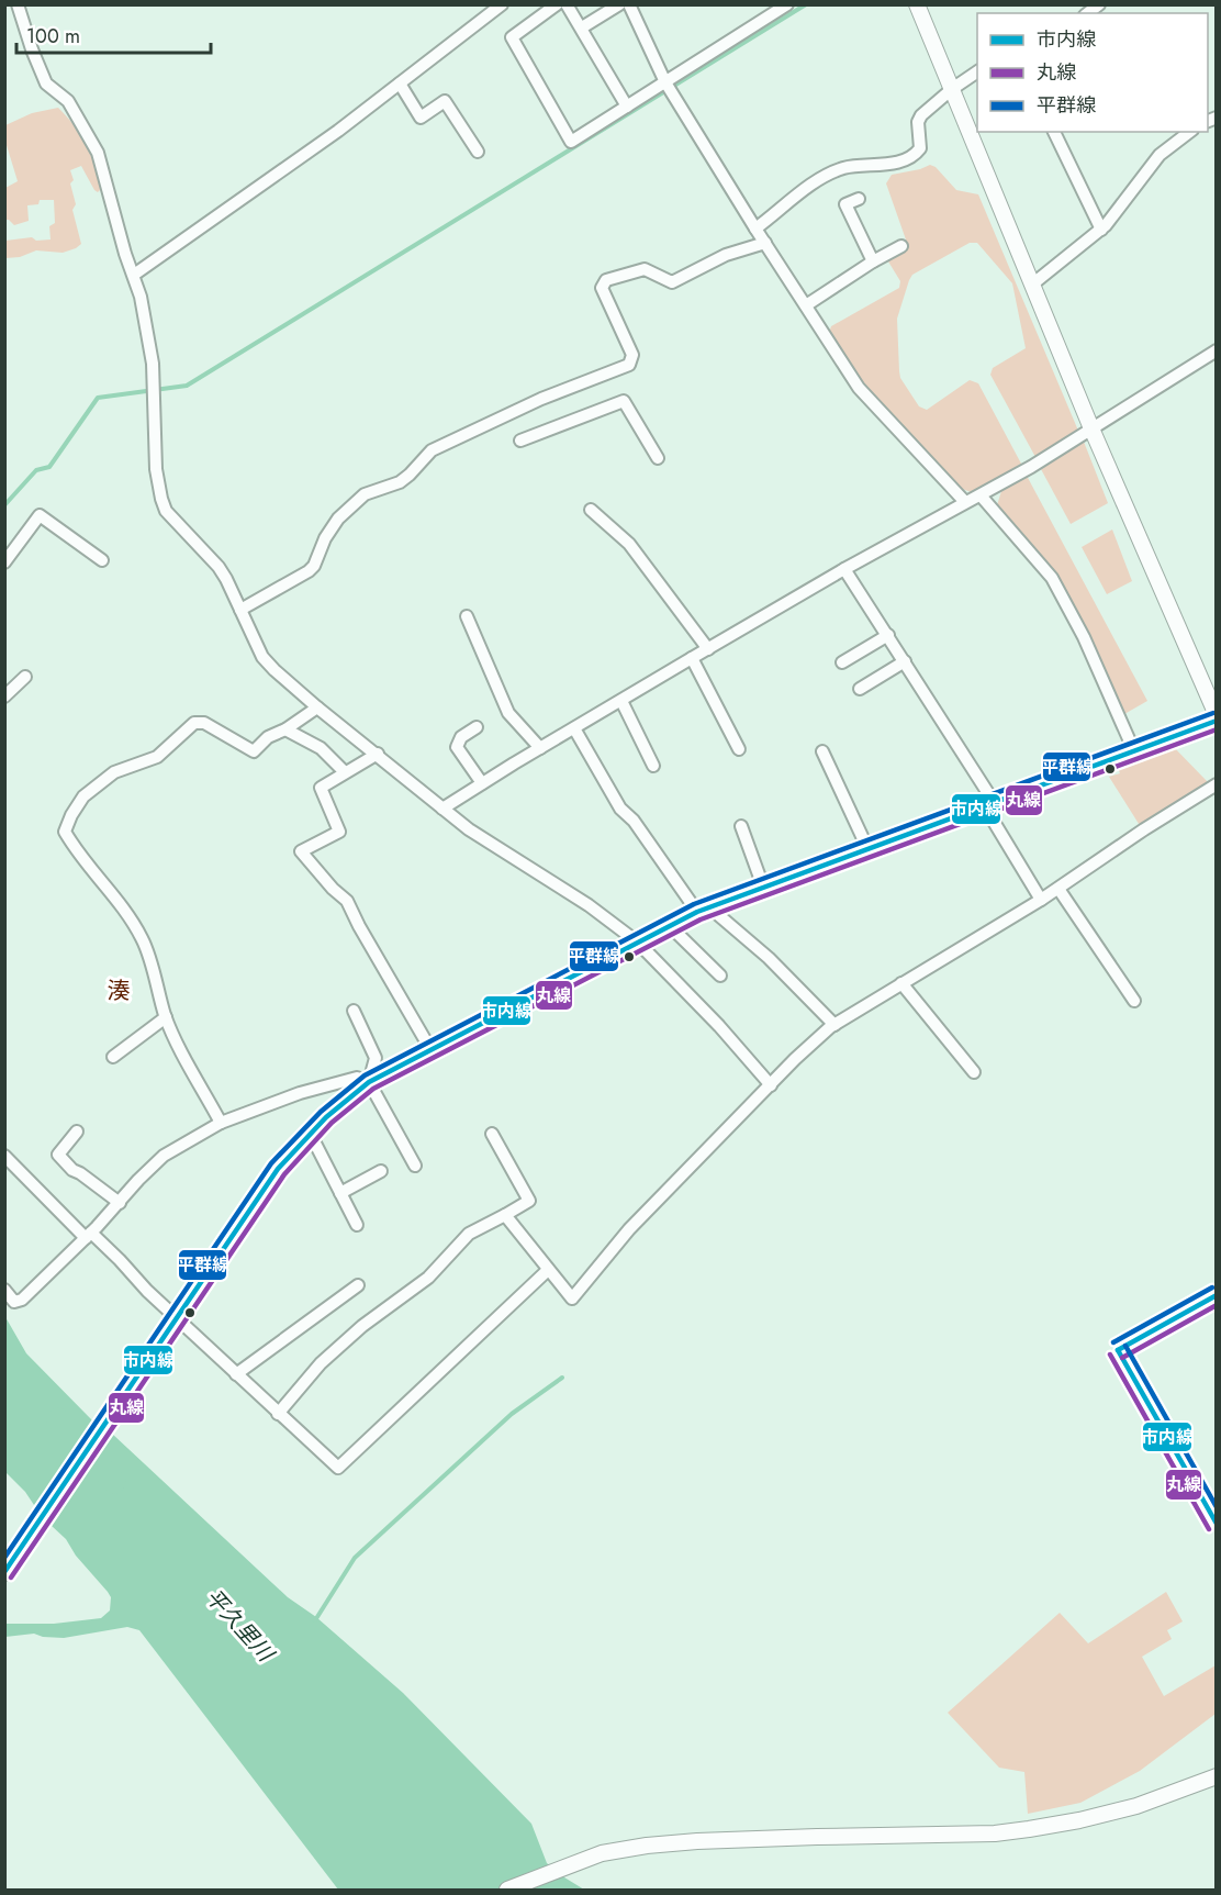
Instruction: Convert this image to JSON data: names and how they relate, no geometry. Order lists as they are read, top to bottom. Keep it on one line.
{"districts":["湊"],"water":["平久里川"],"lines":["transit line 平群線","transit line 市内線","transit line 丸線"],"legend":["市内線","丸線","平群線"],"scale_bar":"100 m"}
